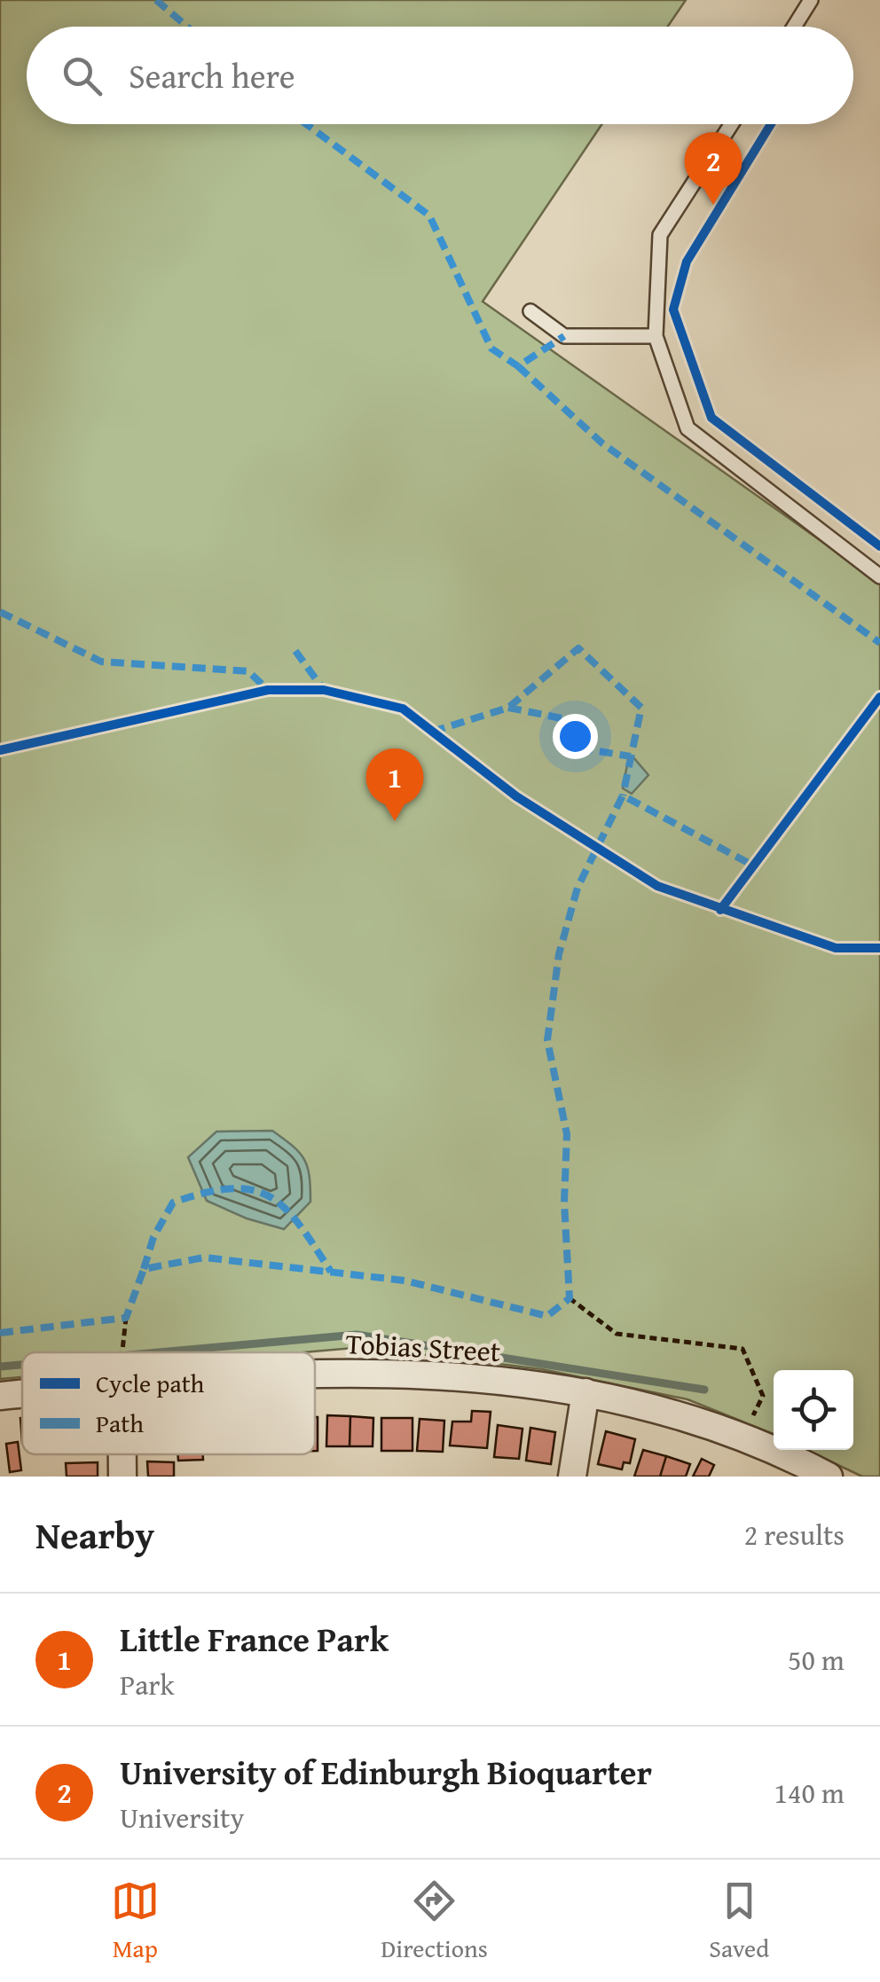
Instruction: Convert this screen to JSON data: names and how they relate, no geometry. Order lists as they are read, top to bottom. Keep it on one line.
{"streets":{"street":["Tobias Street"]},"legend":["Cycle path","Path"],"page":{"search":"Search here","pins":["2","1"],"heading":["Nearby","2 results"],"list":[{"mark":"1","name":"Little France Park","note":"Park","value":"50 m"},{"mark":"2","name":"University of Edinburgh Bioquarter","note":"University","value":"140 m"}],"nav":["Map","Directions","Saved"]}}
